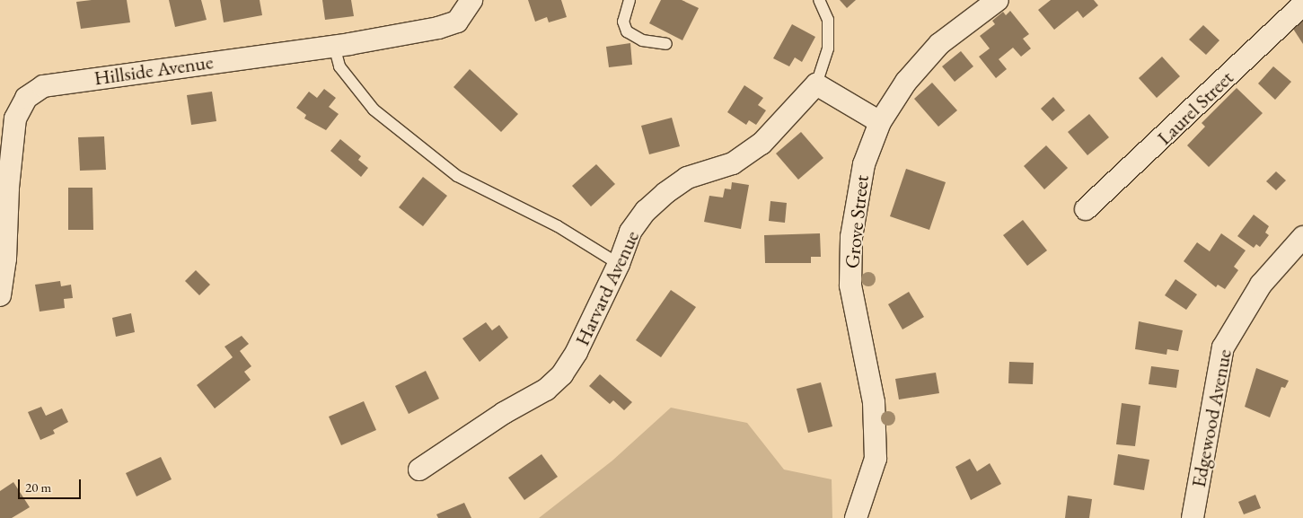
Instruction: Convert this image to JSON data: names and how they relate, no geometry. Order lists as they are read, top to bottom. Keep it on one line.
{"streets":{"street":["Hillside Avenue","Laurel Street","Grove Street","Harvard Avenue","Edgewood Avenue"]},"scale_bar":"20 m"}
